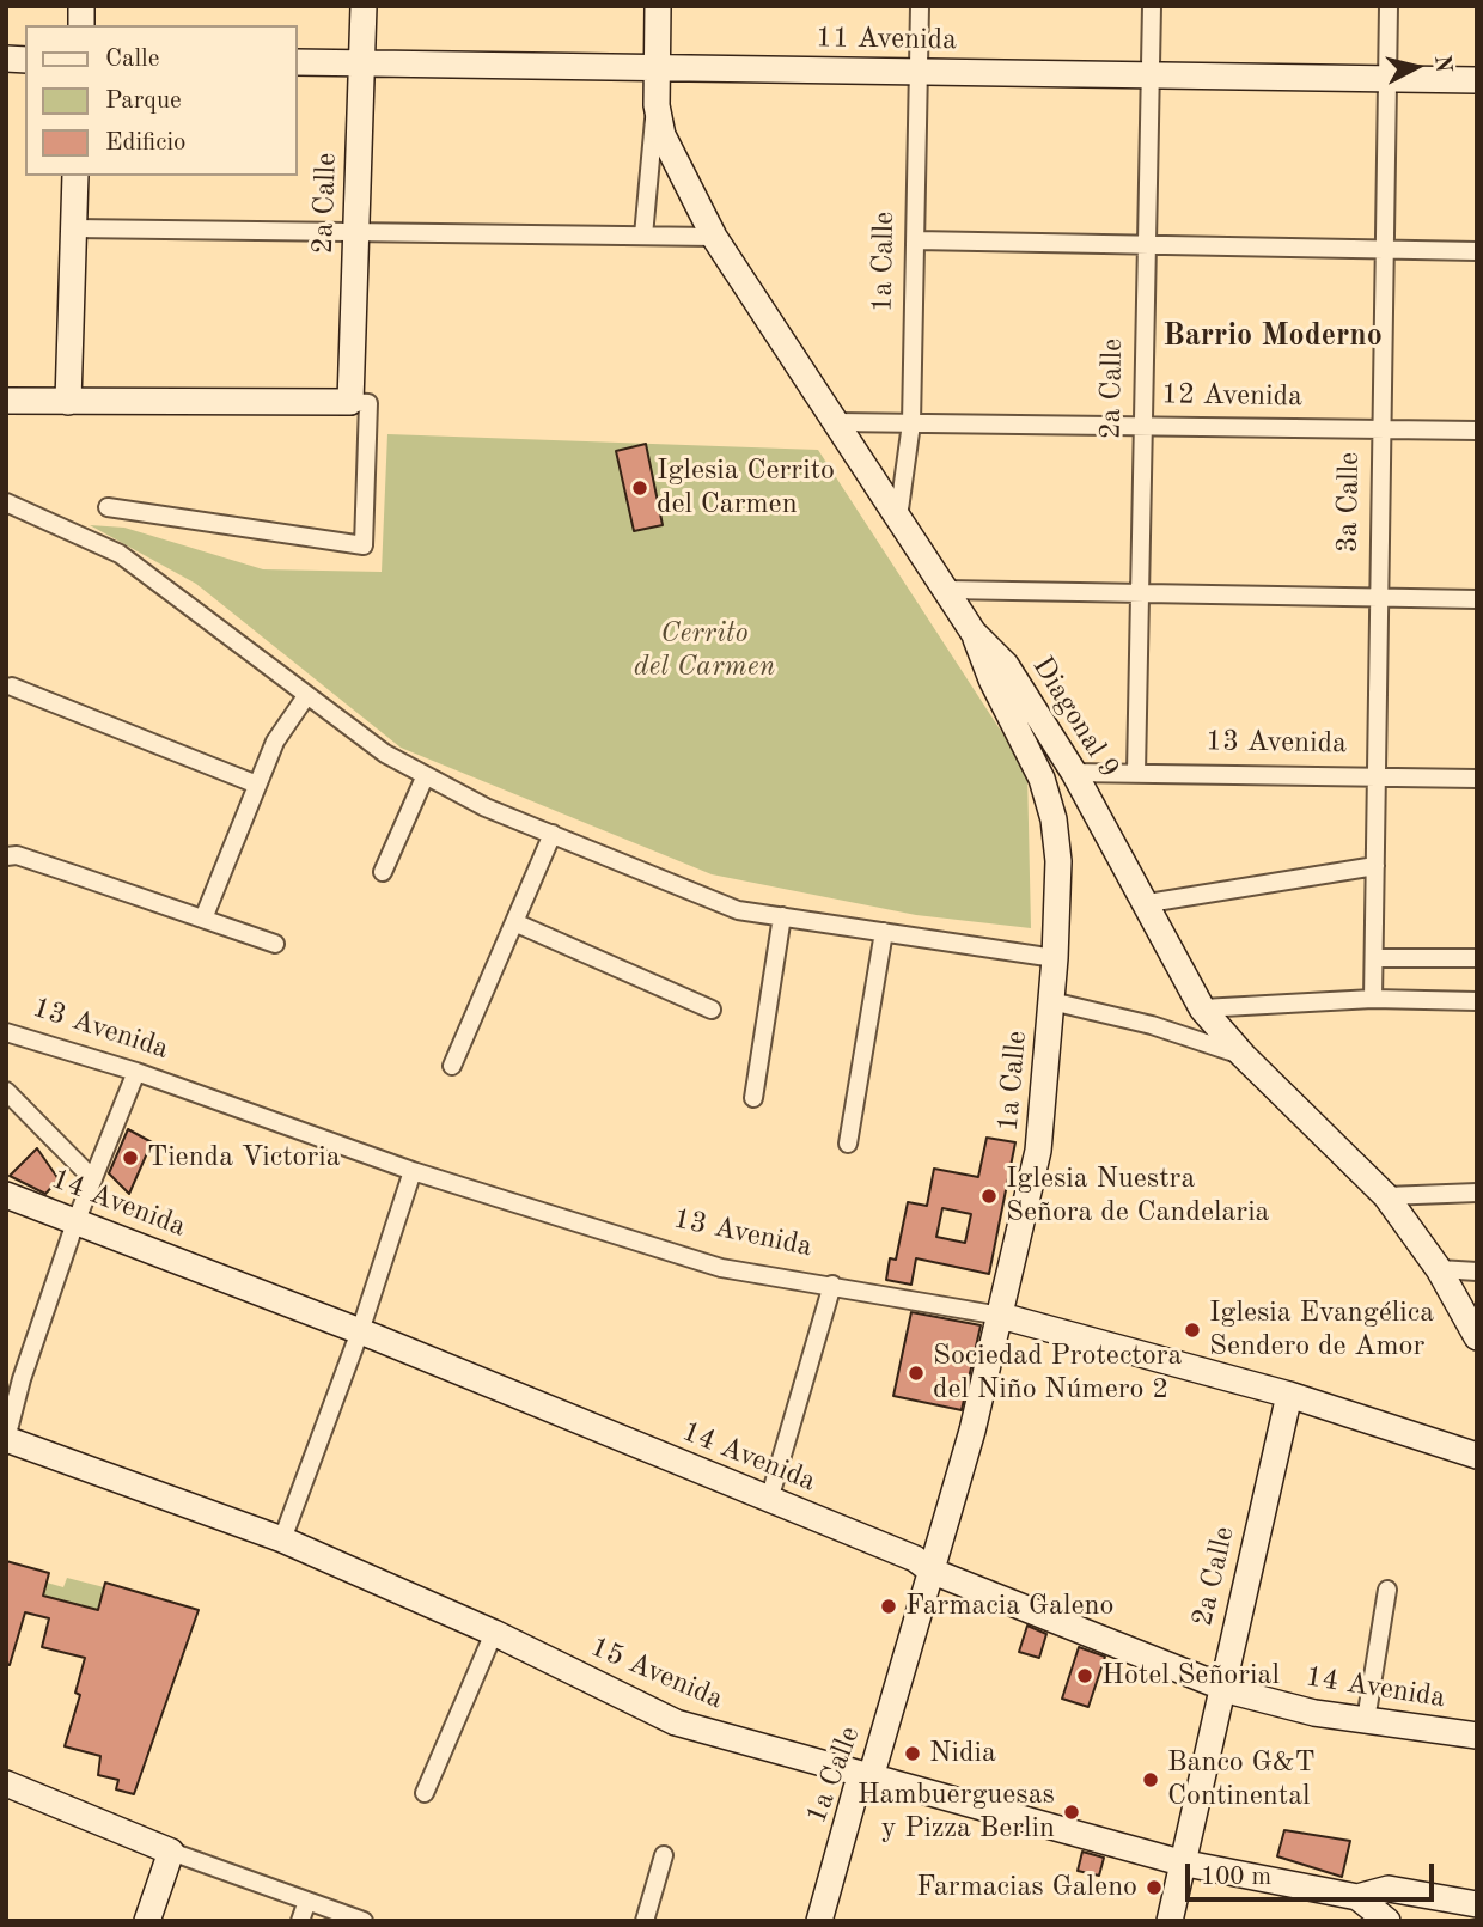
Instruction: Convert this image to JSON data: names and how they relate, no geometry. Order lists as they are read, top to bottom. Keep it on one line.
{"streets":{"street":["11 Avenida","2a Calle","1a Calle","12 Avenida","3a Calle","Diagonal 9","13 Avenida","14 Avenida","15 Avenida"]},"crossings":[["11 Avenida","2a Calle"],["11 Avenida","1a Calle"],["11 Avenida","3a Calle"],["2a Calle","12 Avenida"],["2a Calle","13 Avenida"],["2a Calle","14 Avenida"],["2a Calle","15 Avenida"],["1a Calle","12 Avenida"],["1a Calle","Diagonal 9"],["1a Calle","13 Avenida"],["1a Calle","14 Avenida"],["1a Calle","15 Avenida"],["12 Avenida","3a Calle"],["12 Avenida","Diagonal 9"],["3a Calle","13 Avenida"],["Diagonal 9","13 Avenida"]],"districts":["Barrio Moderno"],"parks":["Cerrito del Carmen"],"places":["Iglesia Cerrito del Carmen","Tienda Victoria","Iglesia Nuestra Señora de Candelaria","Iglesia Evangélica Sendero de Amor","Sociedad Protectora del Niño Número 2","Farmacia Galeno","Hotel Señorial","Nidia","Banco G&T Continental","Hambuerguesas y Pizza Berlin","Farmacias Galeno"],"legend":["Calle","Parque","Edificio"],"scale_bar":"100 m","north":"right"}
